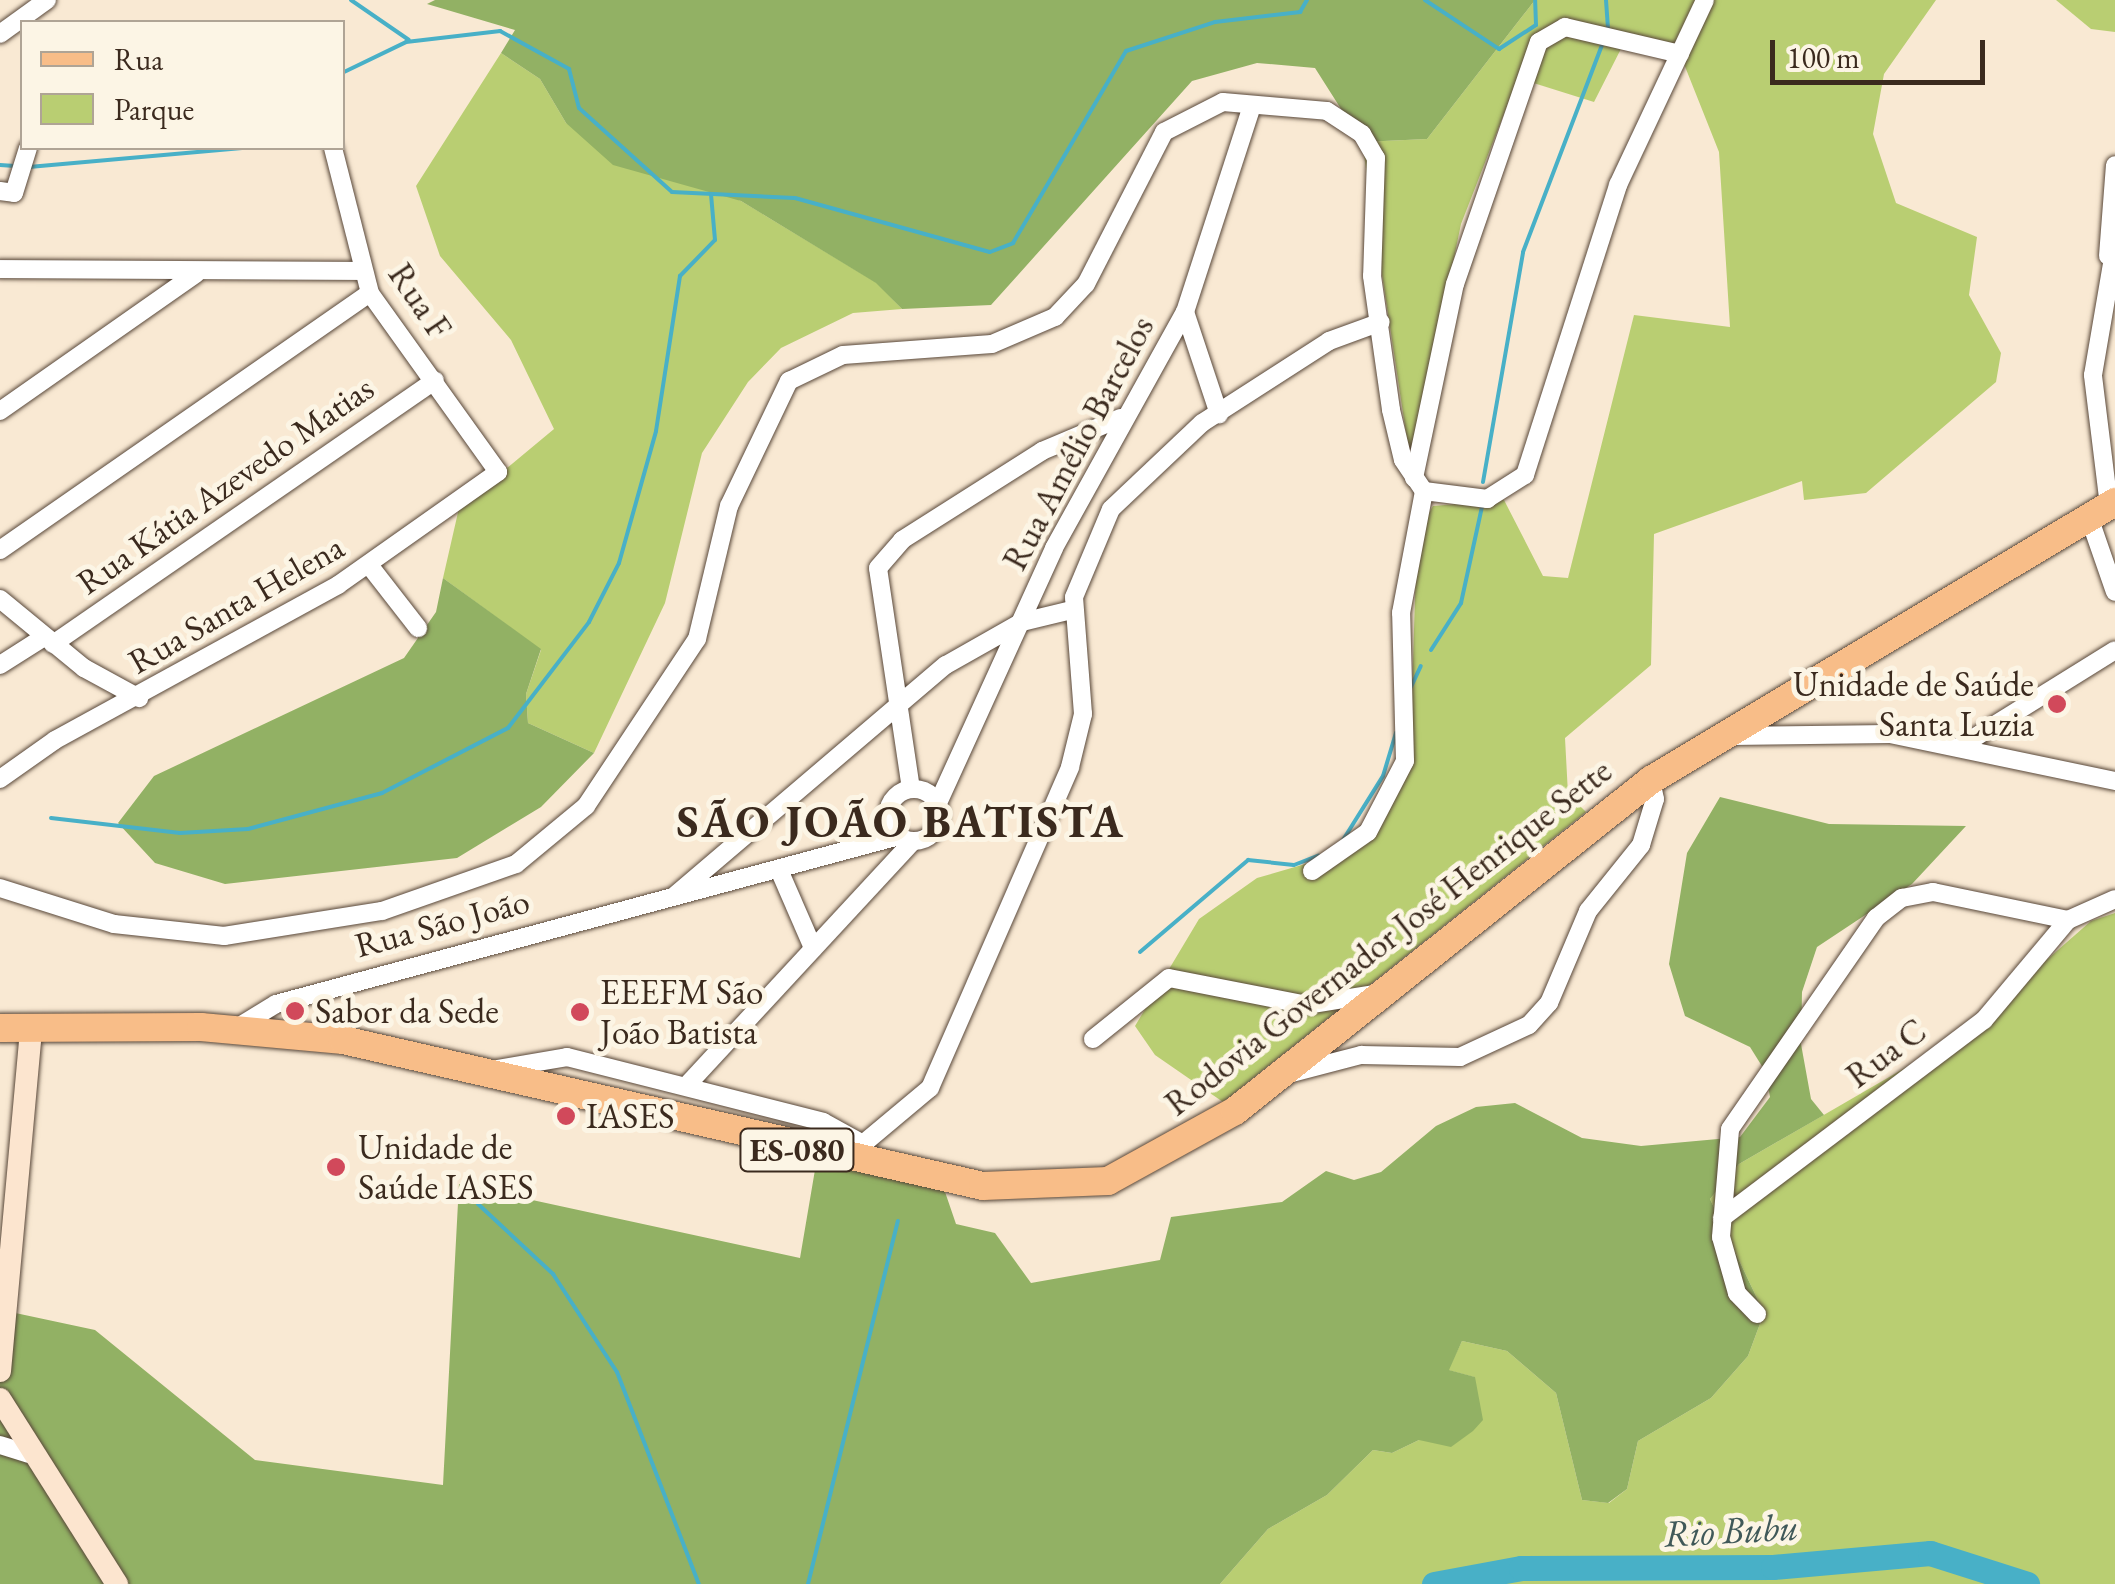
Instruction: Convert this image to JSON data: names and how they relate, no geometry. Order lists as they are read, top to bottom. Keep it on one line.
{"streets":{"main road":["Rodovia Governador José Henrique Sette","ES-080"],"street":["Rua F","Rua Amélio Barcelos","Rua Kátia Azevedo Matias","Rua Santa Helena","Rua São João","Rua C"]},"crossings":[["Rua F","Rua Kátia Azevedo Matias"],["Rua F","Rua Santa Helena"],["Rua Amélio Barcelos","Rua São João"],["Rua São João","Rodovia Governador José Henrique Sette"],["Rua São João","ES-080"],["Rodovia Governador José Henrique Sette","ES-080"]],"districts":["SÃO JOÃO BATISTA"],"water":["Rio Bubu"],"places":["Unidade de Saúde Santa Luzia","Sabor da Sede","EEEFM São João Batista","IASES","Unidade de Saúde IASES"],"legend":["Rua","Parque"],"scale_bar":"100 m"}
